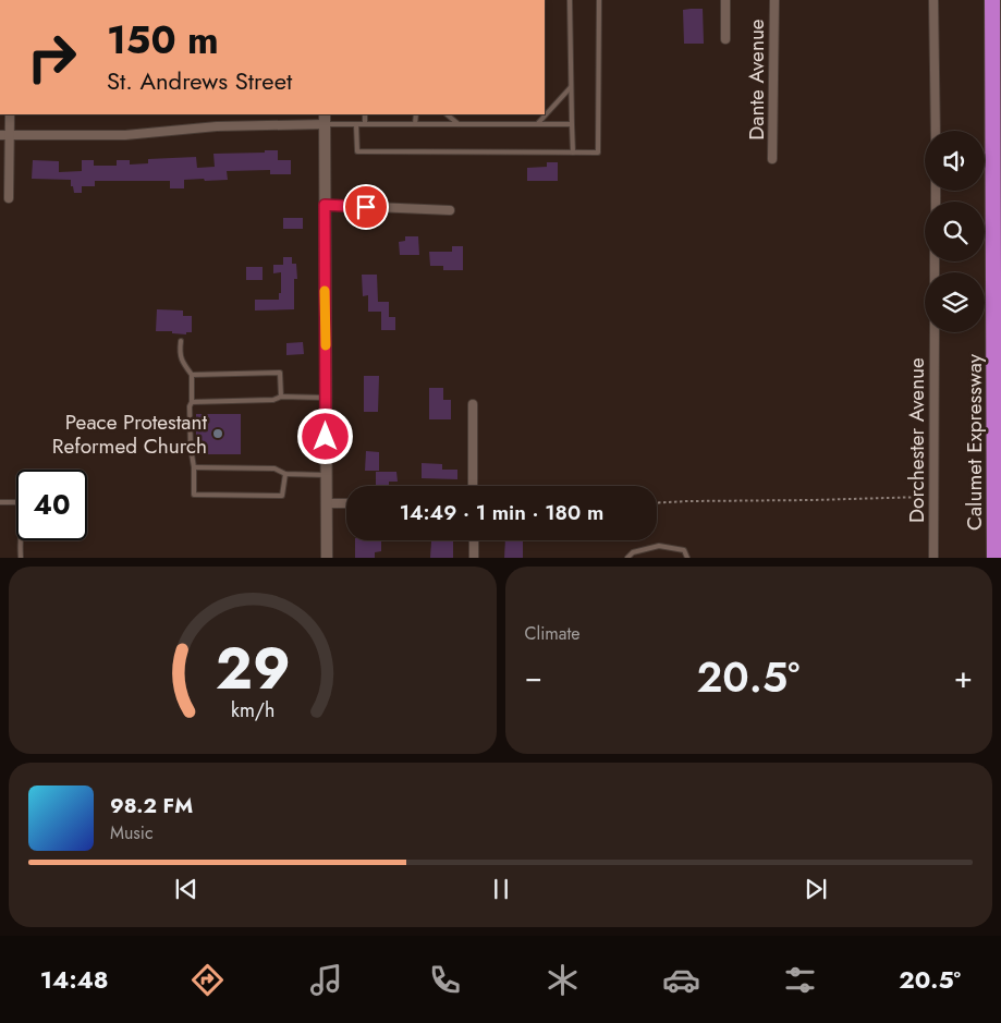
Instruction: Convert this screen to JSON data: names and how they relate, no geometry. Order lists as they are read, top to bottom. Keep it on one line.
{"streets":{"highway":["Calumet Expressway"],"street":["Dante Avenue","Dorchester Avenue"]},"places":["Peace Protestant Reformed Church"],"page":{"turn":["150 m","St. Andrews Street"],"limit":"40","trip":"14:49 · 1 min · 180 m","tile":"Climate","heat":["−","20.5°","+"],"song":["98.2 FM","Music"],"tabs":["14:48","20.5°"],"gauge":["29","km/h"]}}
